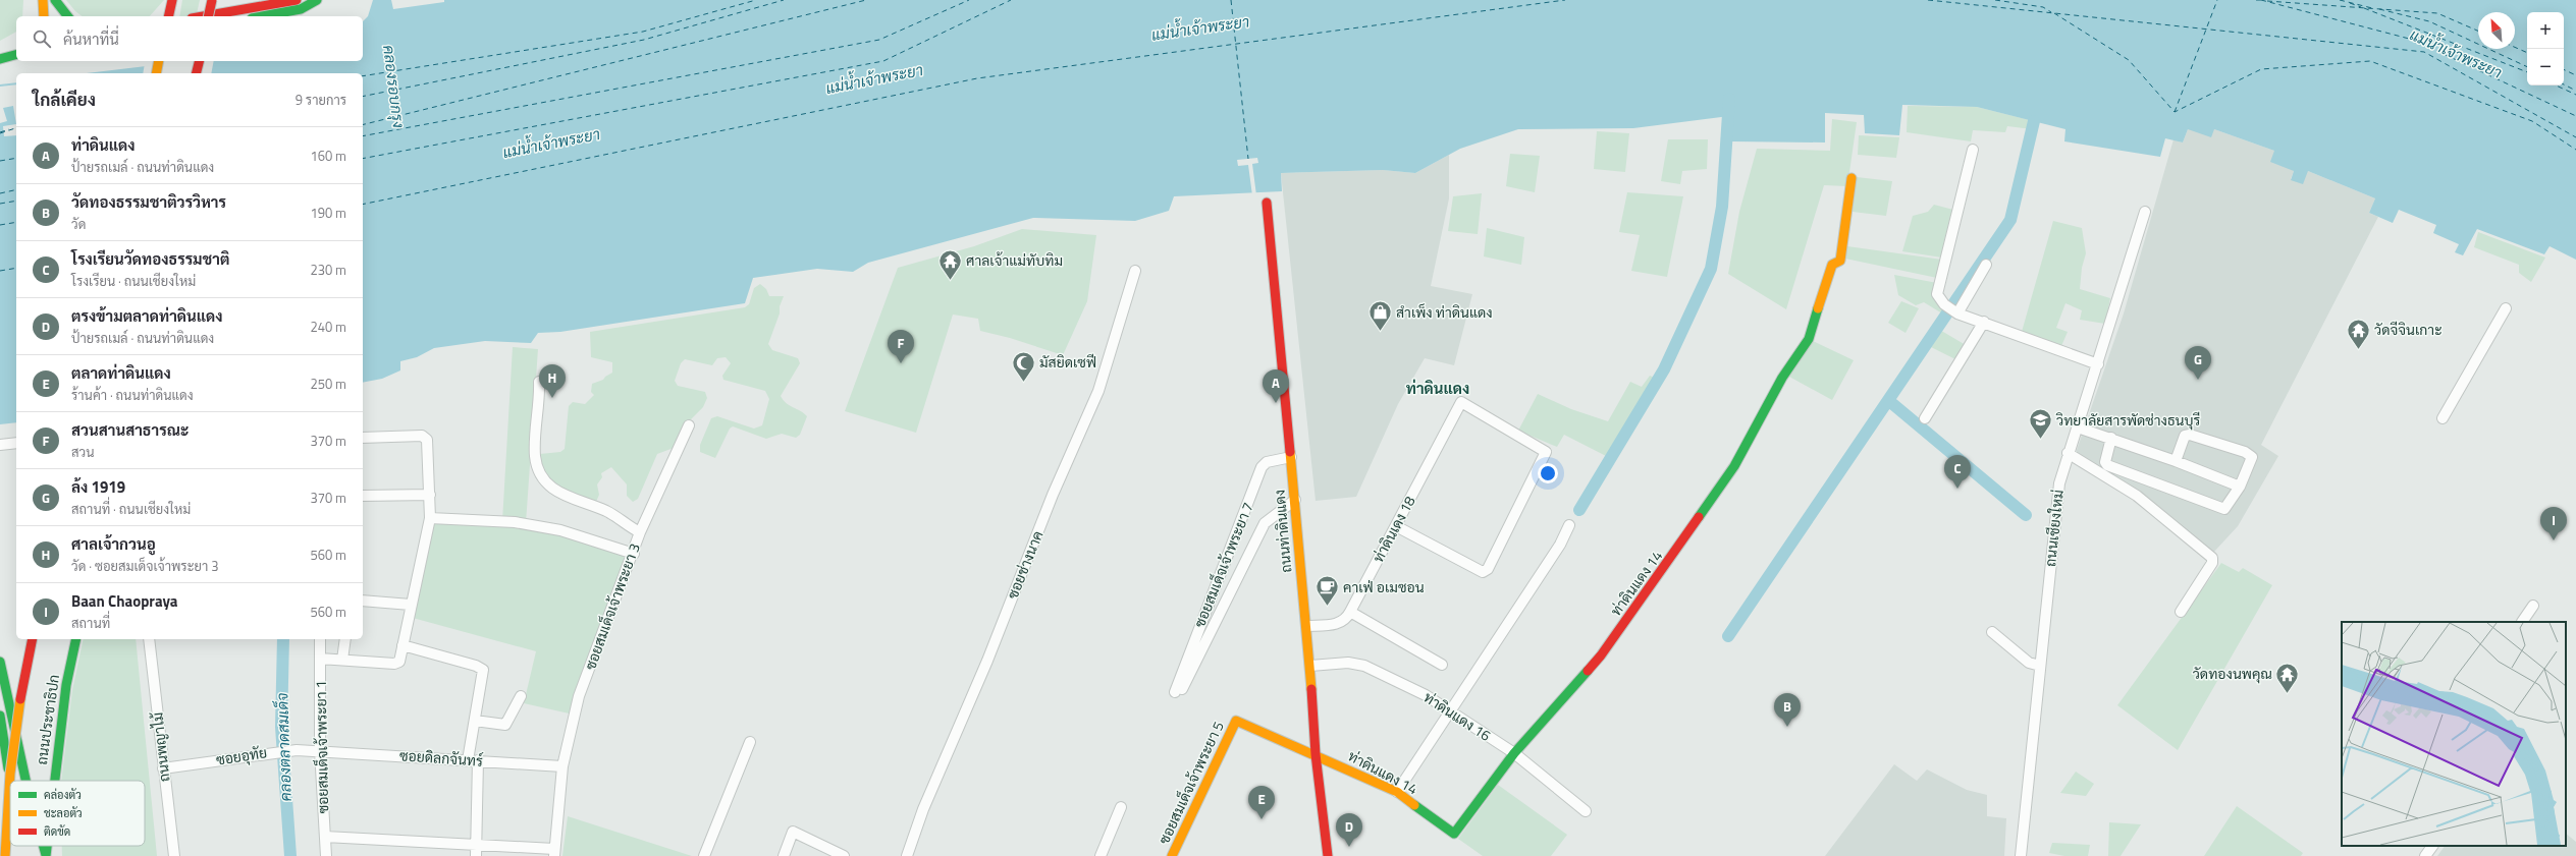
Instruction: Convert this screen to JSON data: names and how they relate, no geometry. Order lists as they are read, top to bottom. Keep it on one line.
{"streets":{"street":["ถนนเชียงใหม่","ท่าดินเดง 18","ถนนท่าดินแดง","ซอยช่างนาค","ซอยสมเด็จเจ้าพระยา 7","ท่าดินแดง 14","ซอยสมเด็จเจ้าพระยา 3","ท่าดินแดง 16","ถนนประชาธิปก","ถนนพญาไม้","ซอยสมเด็จเจ้าพระยา 1","ซอยอุทัย","ซอยดิลกจันทร์","ซอยสมเด็จเจ้าพระยา 5"]},"crossings":[["ท่าดินเดง 18","ถนนท่าดินแดง"],["ถนนท่าดินแดง","ซอยสมเด็จเจ้าพระยา 7"],["ถนนท่าดินแดง","ท่าดินแดง 14"],["ถนนท่าดินแดง","ท่าดินแดง 16"],["ท่าดินแดง 14","ท่าดินแดง 16"],["ท่าดินแดง 14","ซอยสมเด็จเจ้าพระยา 5"],["ซอยสมเด็จเจ้าพระยา 3","ซอยดิลกจันทร์"],["ถนนพญาไม้","ซอยอุทัย"],["ซอยสมเด็จเจ้าพระยา 1","ซอยอุทัย"],["ซอยสมเด็จเจ้าพระยา 1","ซอยดิลกจันทร์"],["ซอยอุทัย","ซอยดิลกจันทร์"]],"districts":["ท่าดินแดง"],"water":["แม่น้ำเจ้าพระยา","คลองรอบกรุง","คลองตลาดสมเด็จ"],"places":{"temple":["ศาลเจ้าแม่ทับทิม","วัดจีจินเกาะ","วัดทองนพคุณ"],"shop":["สำเพ็ง ท่าดินแดง"],"mosque":["มัสยิดเซฟี"],"school or university":["วิทยาลัยสารพัดช่างธนบุรี"],"cafe":["คาเฟ่ อเมซอน"]},"legend":["คล่องตัว","ชะลอตัว","ติดขัด"],"north":"top left","page":{"map_buttons":["+","−"],"search":"ค้นหาที่นี่","heading":["ใกล้เคียง","9 รายการ"],"list":[{"mark":"A","name":"ท่าดินแดง","note":"ป้ายรถเมล์ · ถนนท่าดินแดง","value":"160 m"},{"mark":"B","name":"วัดทองธรรมชาติวรวิหาร","note":"วัด","value":"190 m"},{"mark":"C","name":"โรงเรียนวัดทองธรรมชาติ","note":"โรงเรียน · ถนนเชียงใหม่","value":"230 m"},{"mark":"D","name":"ตรงข้ามตลาดท่าดินแดง","note":"ป้ายรถเมล์ · ถนนท่าดินแดง","value":"240 m"},{"mark":"E","name":"ตลาดท่าดินแดง","note":"ร้านค้า · ถนนท่าดินแดง","value":"250 m"},{"mark":"F","name":"สวนสานสาธารณะ","note":"สวน","value":"370 m"},{"mark":"G","name":"ล้ง 1919","note":"สถานที่ · ถนนเชียงใหม่","value":"370 m"},{"mark":"H","name":"ศาลเจ้ากวนอู","note":"วัด · ซอยสมเด็จเจ้าพระยา 3","value":"560 m"},{"mark":"I","name":"Baan Chaopraya","note":"สถานที่","value":"560 m"}],"pins":["F","G","H","A","C","I","B","E","D"]}}
